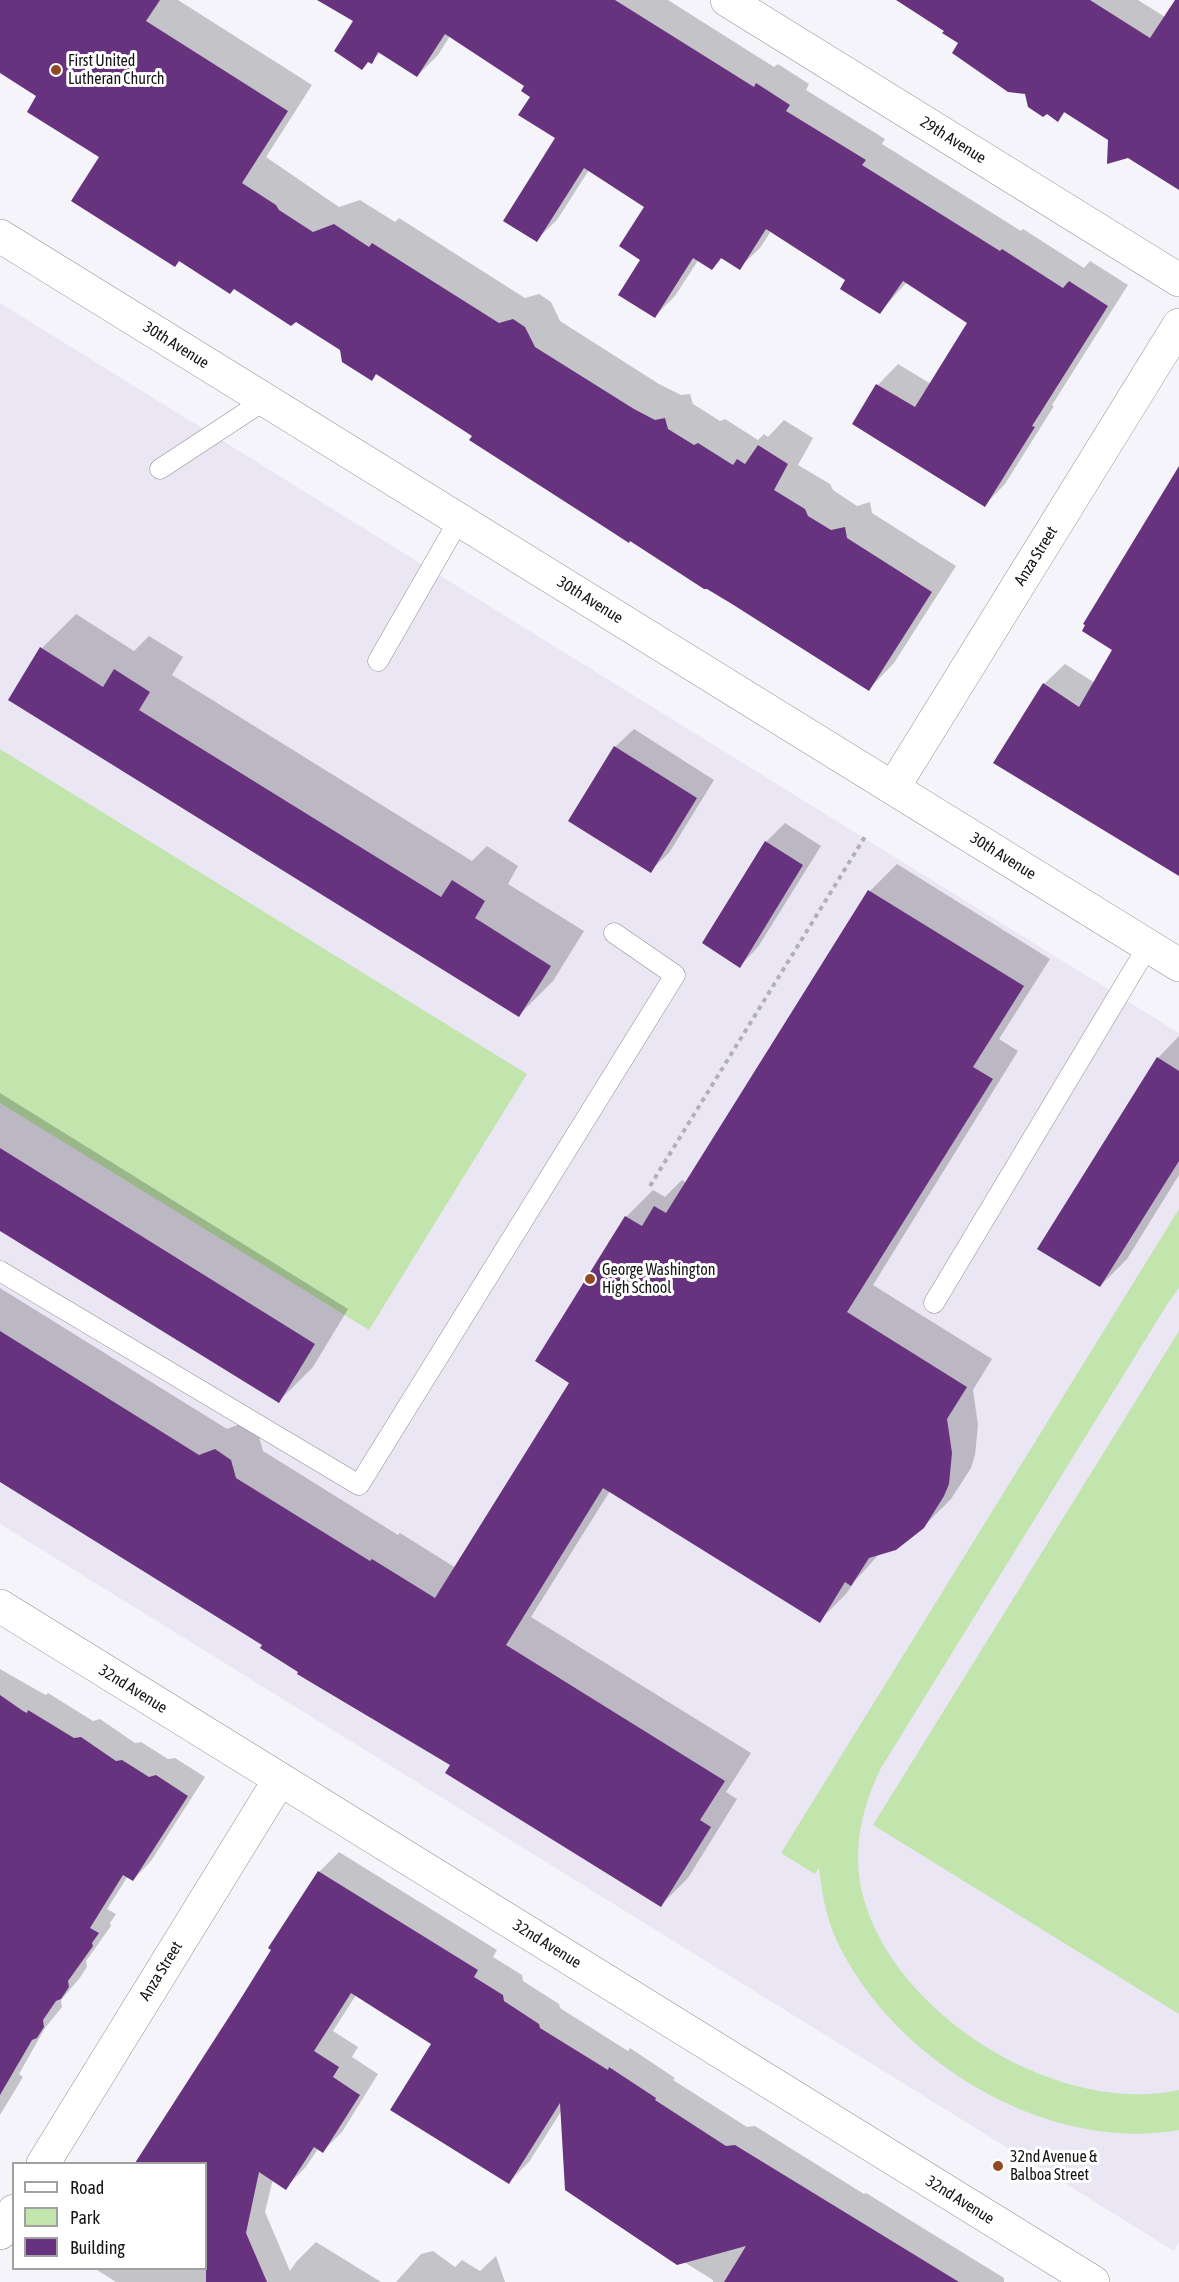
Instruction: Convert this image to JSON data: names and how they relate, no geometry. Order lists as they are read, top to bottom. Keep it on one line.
{"streets":{"street":["29th Avenue","30th Avenue","Anza Street","32nd Avenue"]},"crossings":[["30th Avenue","Anza Street"],["Anza Street","32nd Avenue"]],"places":["First United Lutheran Church","George Washington High School","32nd Avenue & Balboa Street"],"legend":["Road","Park","Building"]}
